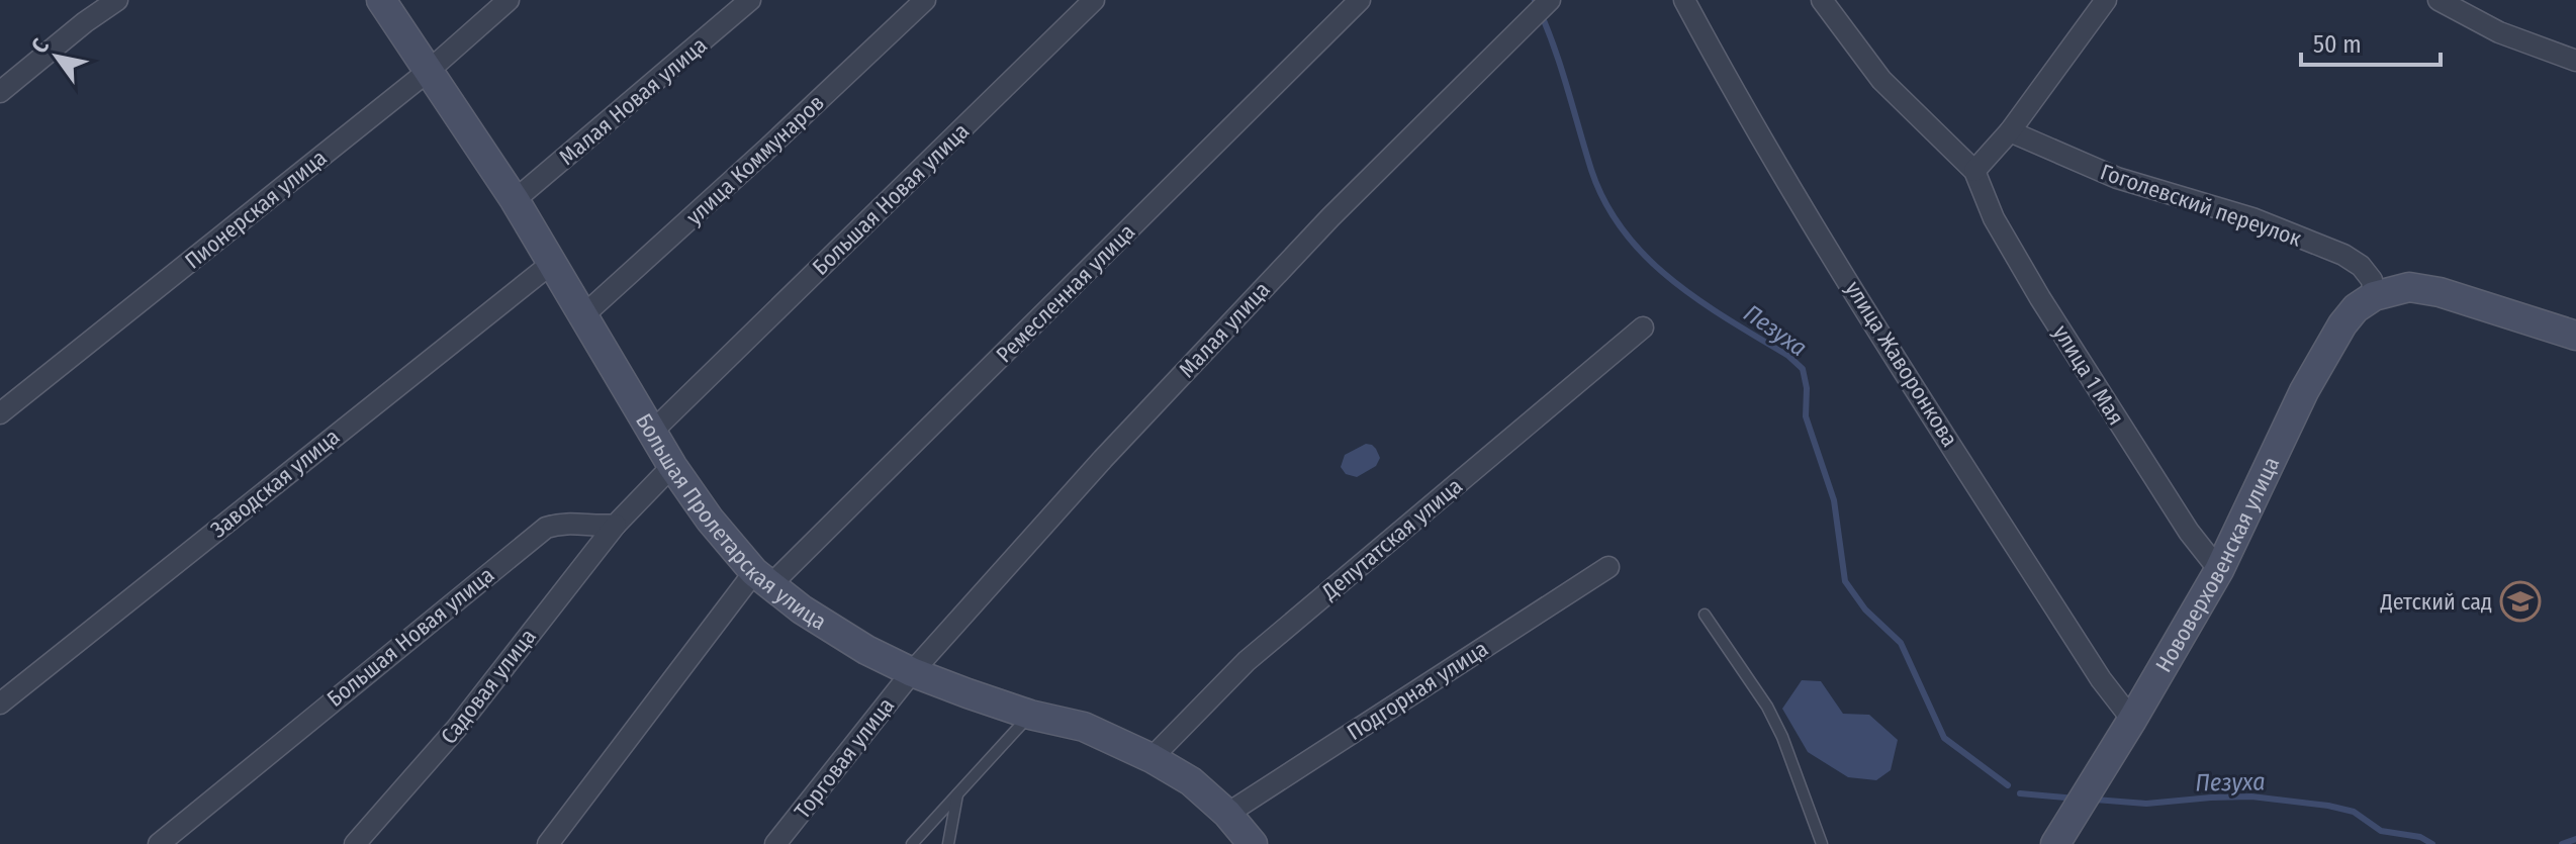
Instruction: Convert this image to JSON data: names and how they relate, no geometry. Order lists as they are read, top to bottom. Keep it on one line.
{"streets":{"street":["Малая Новая улица","улица Коммунаров","Большая Новая улица","Гоголевский переулок","Пионерская улица","Ремесленная улица","Малая улица","улица Жаворонкова","улица 1 Мая","Заводская улица","Большая Пролетарская улица","Депутатская улица","Нововерховенская улица","Садовая улица","Подгорная улица","Торговая улица"]},"crossings":[["Малая Новая улица","Большая Пролетарская улица"],["улица Коммунаров","Большая Пролетарская улица"],["Большая Новая улица","Большая Пролетарская улица"],["Большая Новая улица","Садовая улица"],["Гоголевский переулок","Нововерховенская улица"],["Пионерская улица","Большая Пролетарская улица"],["Ремесленная улица","Большая Пролетарская улица"],["Малая улица","Большая Пролетарская улица"],["Малая улица","Торговая улица"],["улица Жаворонкова","Нововерховенская улица"],["улица 1 Мая","Нововерховенская улица"],["Заводская улица","Большая Пролетарская улица"],["Большая Пролетарская улица","Депутатская улица"],["Большая Пролетарская улица","Подгорная улица"],["Большая Пролетарская улица","Торговая улица"]],"water":["Пезуха"],"places":{"school or university":["Детский сад"]},"scale_bar":"50 m","north":"top left"}
